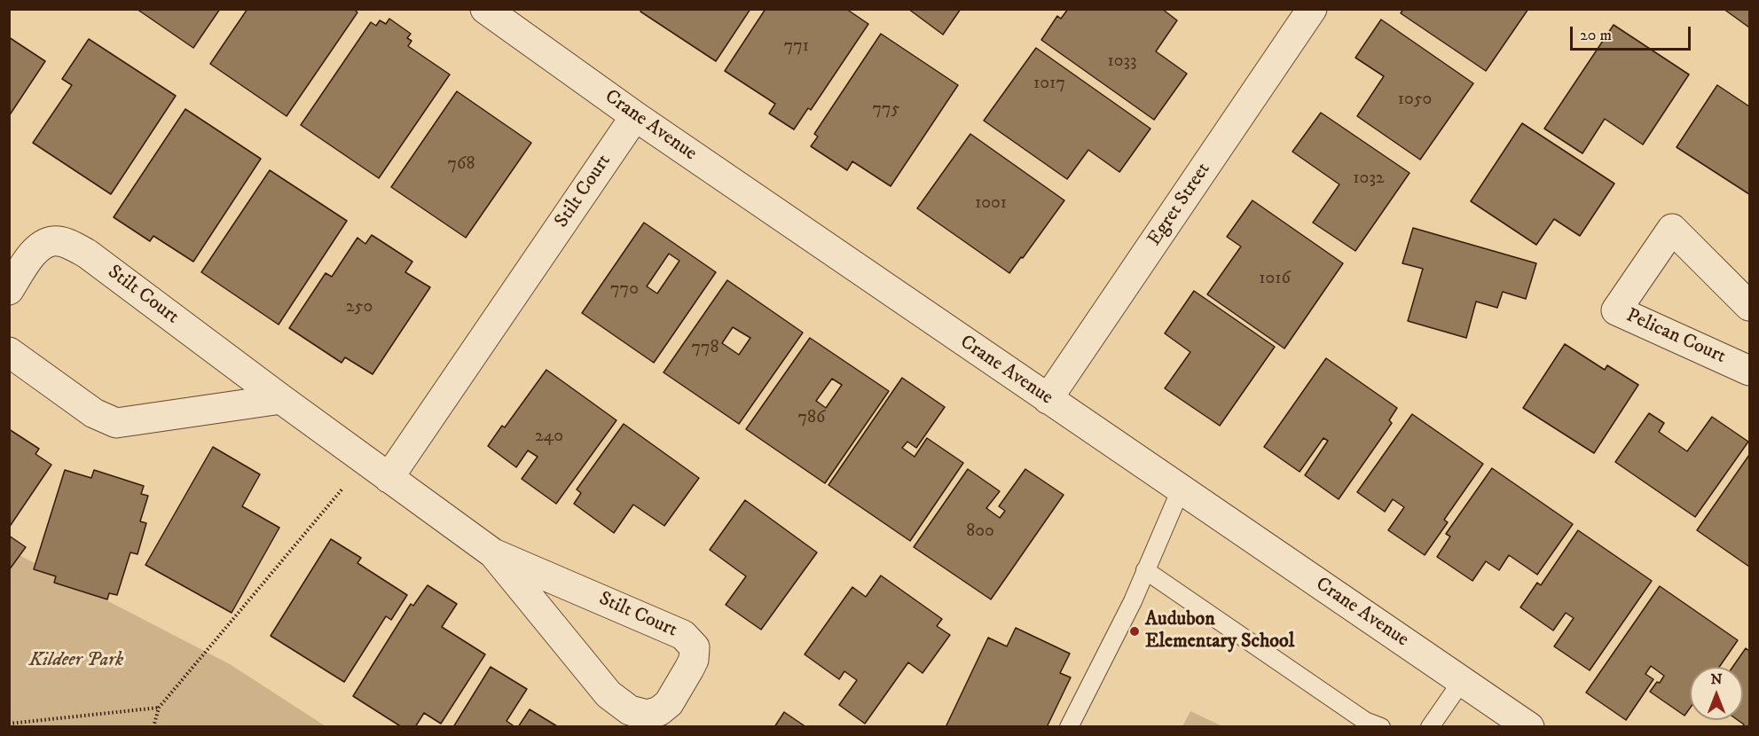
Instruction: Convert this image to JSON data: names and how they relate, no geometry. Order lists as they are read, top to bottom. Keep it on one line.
{"streets":{"street":["Crane Avenue","Stilt Court","Egret Street","Pelican Court"]},"crossings":[["Crane Avenue","Stilt Court"],["Crane Avenue","Egret Street"]],"parks":["Kildeer Park"],"places":["Audubon Elementary School"],"house_numbers":["771","1033","1017","1050","775","768","1032","1001","1016","770","250","778","786","240","800"],"scale_bar":"20 m","north":"top"}
